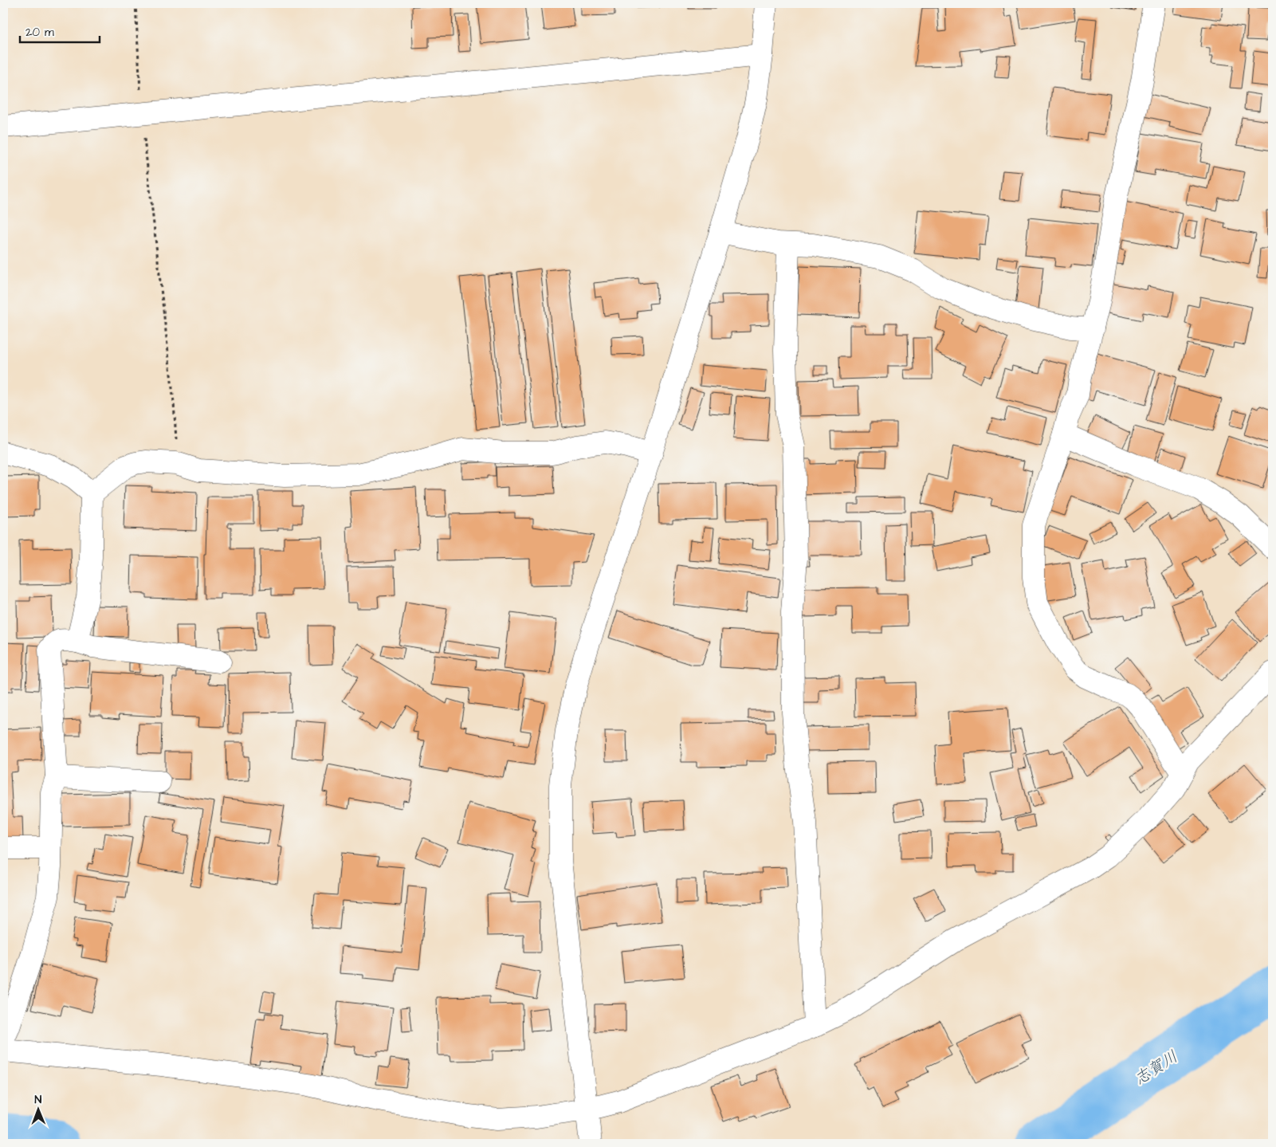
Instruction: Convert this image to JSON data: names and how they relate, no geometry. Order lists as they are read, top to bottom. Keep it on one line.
{"water":["志賀川"],"scale_bar":"20 m","north":"top"}
